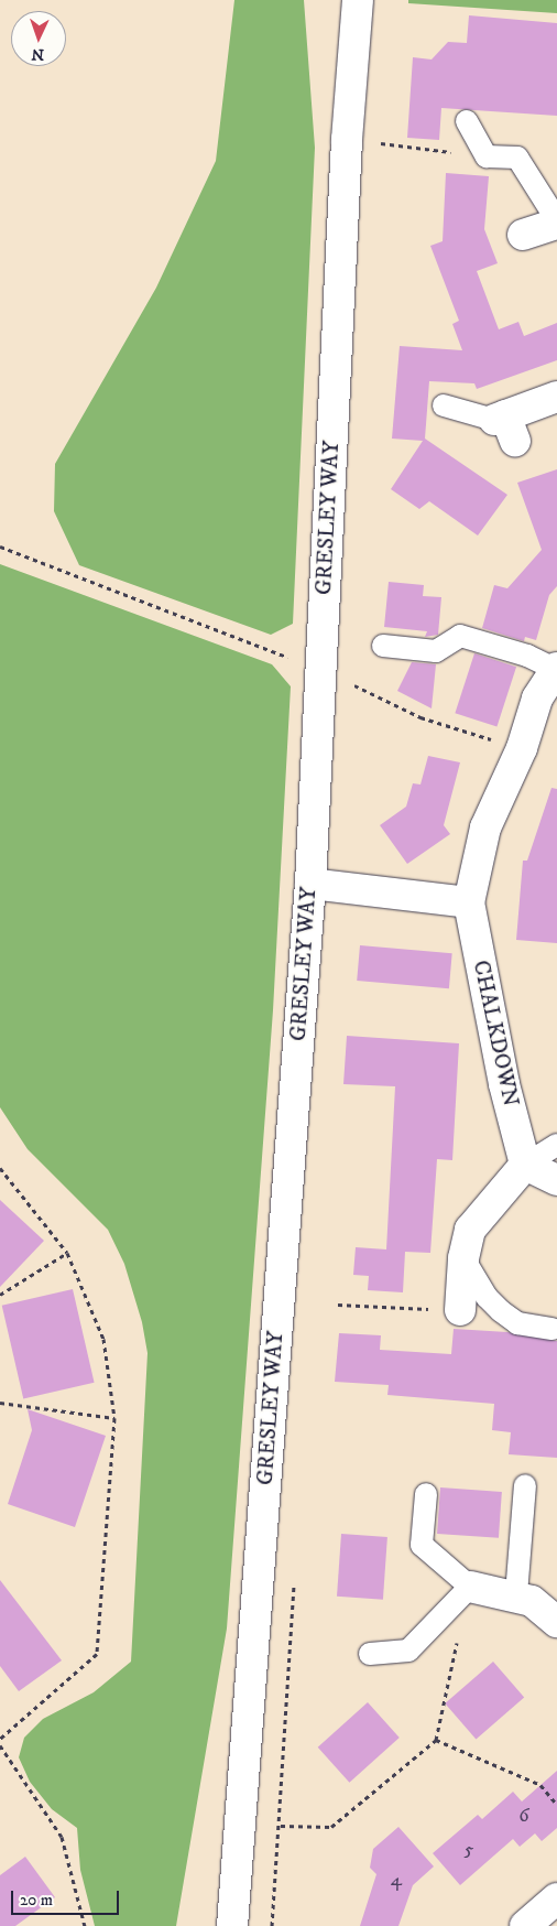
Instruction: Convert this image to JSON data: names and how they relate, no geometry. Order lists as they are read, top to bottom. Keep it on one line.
{"streets":{"street":["GRESLEY WAY","CHALKDOWN"]},"house_numbers":["6","5","4"],"scale_bar":"20 m","north":"bottom"}
